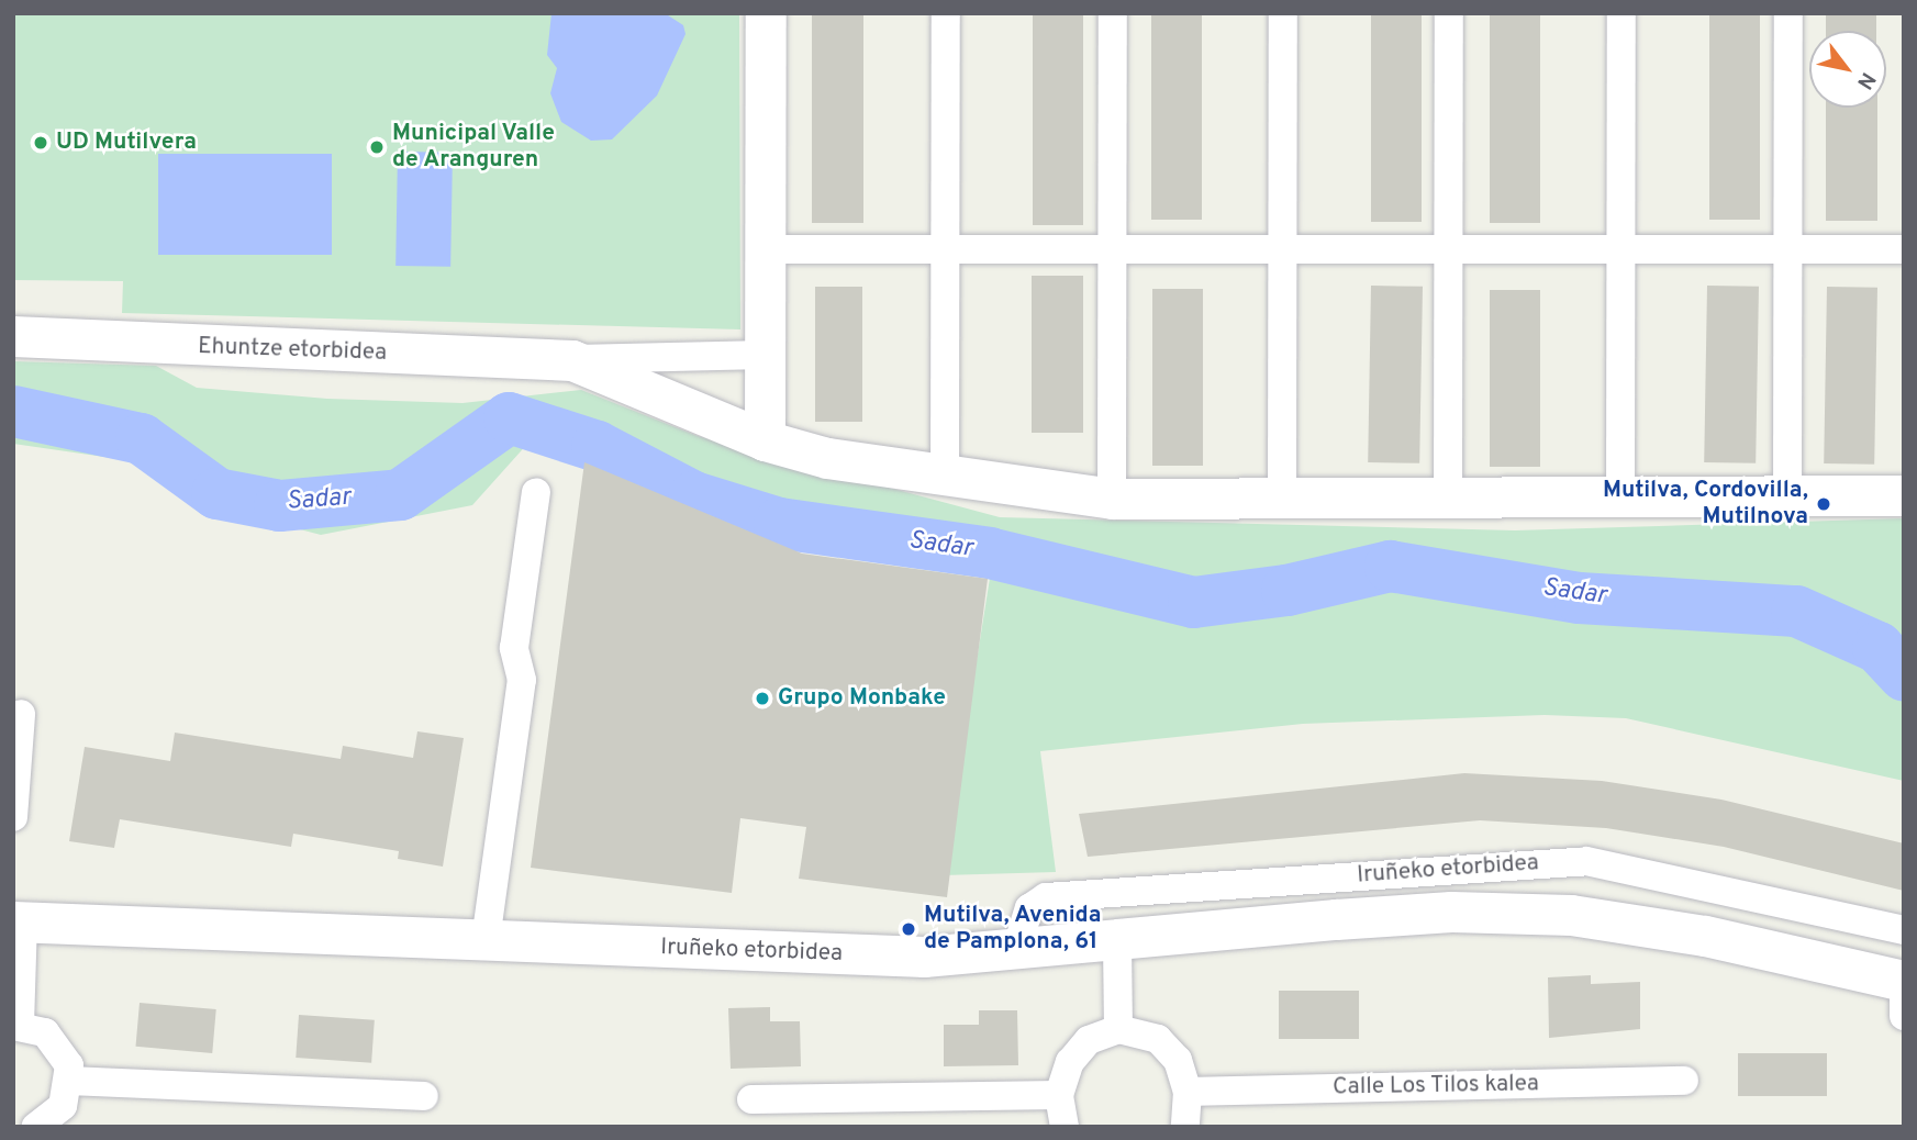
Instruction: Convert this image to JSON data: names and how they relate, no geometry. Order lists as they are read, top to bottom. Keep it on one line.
{"streets":{"street":["Ehuntze etorbidea","Iruñeko etorbidea","Calle Los Tilos kalea"]},"water":["Sadar"],"places":["UD Mutilvera","Municipal Valle de Aranguren","Mutilva, Cordovilla, Mutilnova","Grupo Monbake","Mutilva, Avenida de Pamplona, 61"],"north":"bottom right"}
